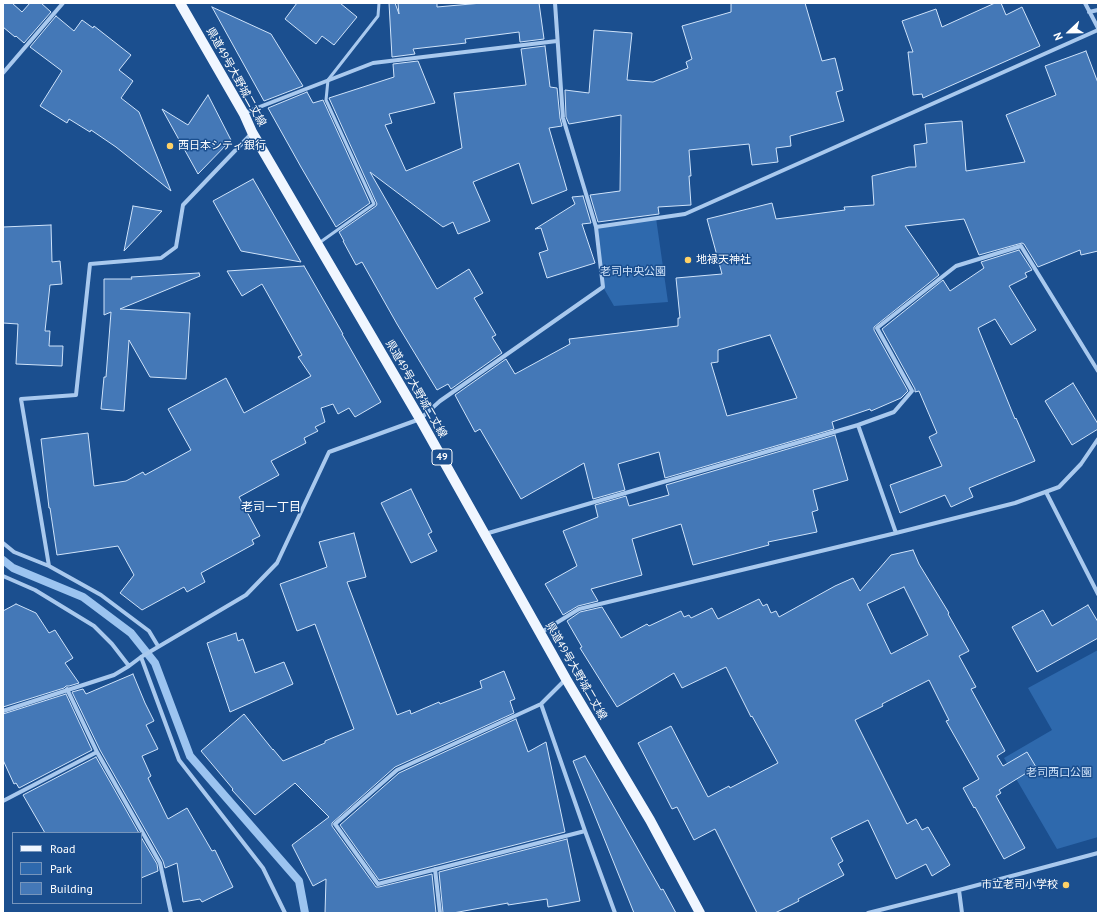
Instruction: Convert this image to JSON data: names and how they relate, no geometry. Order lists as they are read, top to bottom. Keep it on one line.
{"streets":{"main road":["県道49号大野城二丈線","49"]},"districts":["老司一丁目"],"parks":["老司中央公園","老司西口公園"],"places":["西日本シティ銀行","地禄天神社","市立老司小学校"],"legend":["Road","Park","Building"],"north":"left"}
